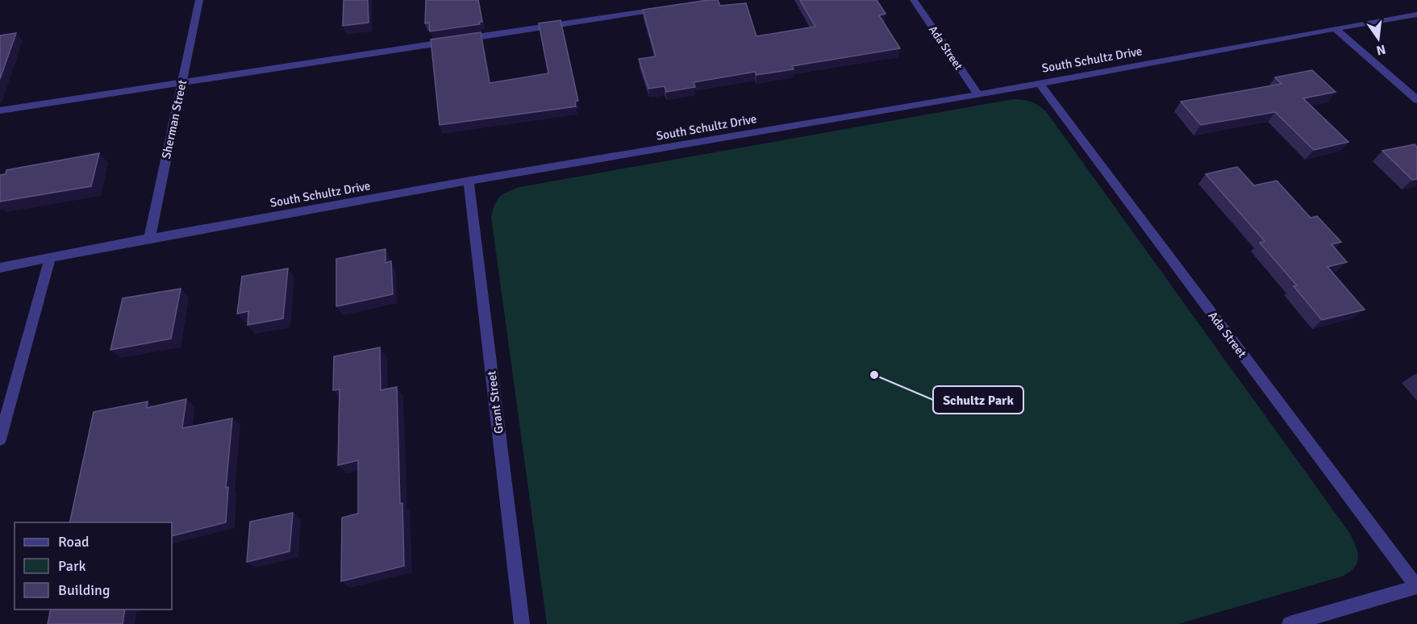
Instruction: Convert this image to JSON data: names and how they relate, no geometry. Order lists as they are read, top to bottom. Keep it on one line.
{"streets":{"street":["Ada Street","South Schultz Drive","Sherman Street","Grant Street"]},"crossings":[["Ada Street","South Schultz Drive"],["South Schultz Drive","Sherman Street"],["South Schultz Drive","Grant Street"]],"places":["Schultz Park"],"legend":["Road","Park","Building"],"north":"bottom"}
